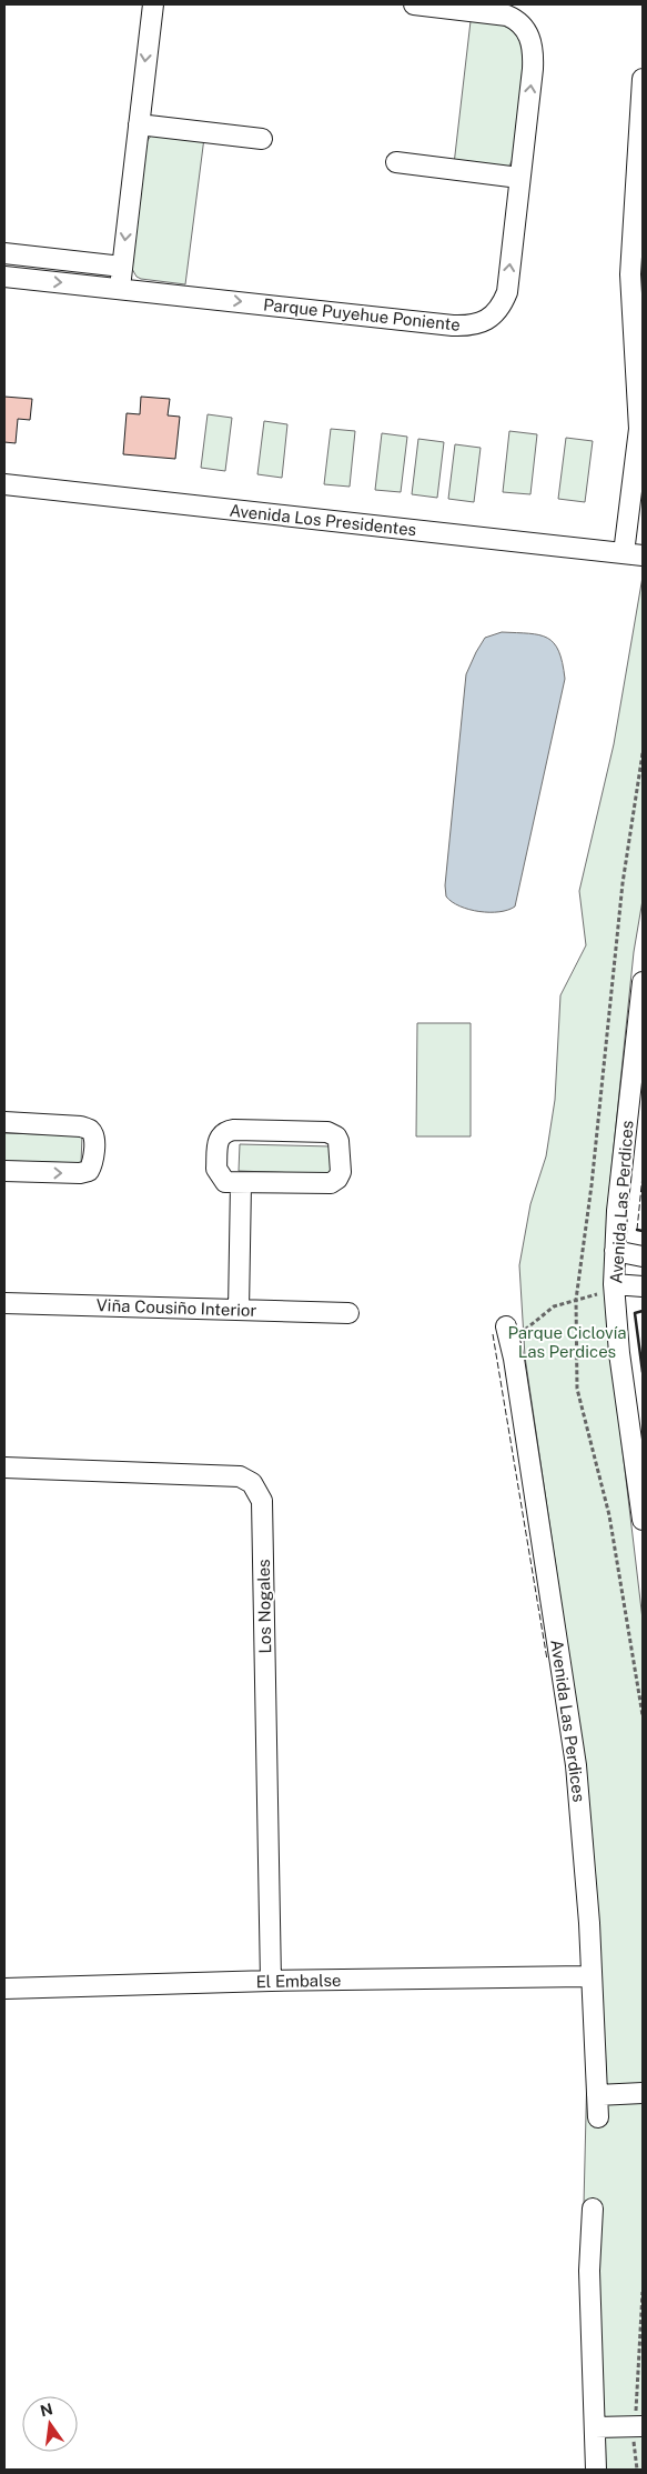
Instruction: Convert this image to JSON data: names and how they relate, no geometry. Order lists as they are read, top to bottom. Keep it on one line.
{"streets":{"street":["Parque Puyehue Poniente","Avenida Los Presidentes","Avenida Las Perdices","Viña Cousiño Interior","Los Nogales","El Embalse"]},"crossings":[["Avenida Las Perdices","El Embalse"],["Los Nogales","El Embalse"]],"parks":["Parque Ciclovía Las Perdices"],"north":"top"}
